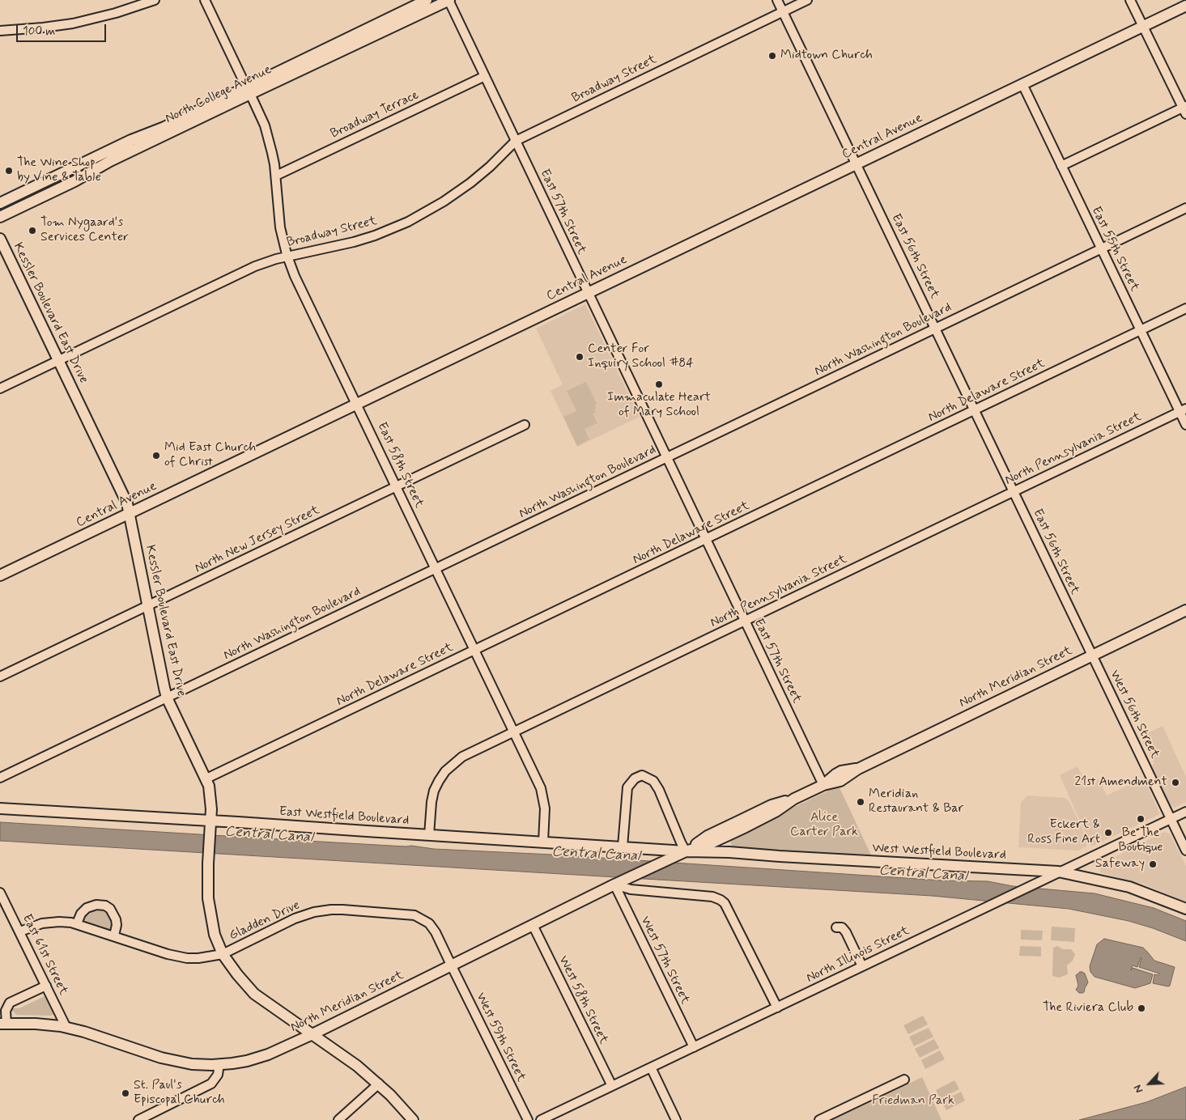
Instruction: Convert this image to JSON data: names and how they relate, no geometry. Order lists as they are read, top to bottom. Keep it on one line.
{"streets":{"main road":["North College Avenue","Central Avenue","Kessler Boulevard East Drive","North Meridian Street","East Westfield Boulevard","West Westfield Boulevard"],"street":["Broadway Street","Broadway Terrace","East 57th Street","East 55th Street","East 56th Street","North Washington Boulevard","North Delaware Street","North Pennsylvania Street","East 58th Street","North New Jersey Street","West 56th Street","Gladden Drive","East 61st Street","North Illinois Street","West 57th Street","West 58th Street","West 59th Street"]},"crossings":[["Broadway Street","East 57th Street"],["Broadway Street","East 56th Street"],["Broadway Street","Kessler Boulevard East Drive"],["Broadway Street","East 58th Street"],["North College Avenue","East 57th Street"],["North College Avenue","East 58th Street"],["Broadway Terrace","East 57th Street"],["Broadway Terrace","East 58th Street"],["Central Avenue","East 57th Street"],["Central Avenue","East 55th Street"],["Central Avenue","East 56th Street"],["Central Avenue","Kessler Boulevard East Drive"],["Central Avenue","East 58th Street"],["East 57th Street","North Washington Boulevard"],["East 57th Street","North Delaware Street"],["East 57th Street","North Pennsylvania Street"],["East 57th Street","North Meridian Street"],["East 55th Street","North Washington Boulevard"],["East 55th Street","North Delaware Street"],["East 55th Street","North Pennsylvania Street"],["East 56th Street","North Washington Boulevard"],["East 56th Street","North Delaware Street"],["East 56th Street","North Pennsylvania Street"],["East 56th Street","North Meridian Street"],["East 56th Street","West 56th Street"],["Kessler Boulevard East Drive","North Washington Boulevard"],["Kessler Boulevard East Drive","North Delaware Street"],["Kessler Boulevard East Drive","North New Jersey Street"],["Kessler Boulevard East Drive","North Meridian Street"],["Kessler Boulevard East Drive","East Westfield Boulevard"],["Kessler Boulevard East Drive","Gladden Drive"],["North Washington Boulevard","East 58th Street"],["North Delaware Street","East 58th Street"],["North Pennsylvania Street","East 58th Street"],["North Pennsylvania Street","East Westfield Boulevard"],["East 58th Street","North New Jersey Street"],["East 58th Street","East Westfield Boulevard"],["North Meridian Street","West 56th Street"],["North Meridian Street","East Westfield Boulevard"],["North Meridian Street","West Westfield Boulevard"],["North Meridian Street","Gladden Drive"],["North Meridian Street","East 61st Street"],["North Meridian Street","West 57th Street"],["North Meridian Street","West 58th Street"],["North Meridian Street","West 59th Street"],["West 56th Street","North Illinois Street"],["East Westfield Boulevard","West Westfield Boulevard"],["West Westfield Boulevard","North Illinois Street"],["Gladden Drive","East 61st Street"],["Gladden Drive","West 59th Street"],["North Illinois Street","West 57th Street"],["North Illinois Street","West 58th Street"]],"water":["Central Canal"],"parks":["Alice Carter Park","Friedman Park"],"places":["Midtown Church","The Wine Shop by Vine & Table","Tom Nygaard's Services Center","Center For Inquiry School #84","Immaculate Heart of Mary School","Mid East Church of Christ","21st Amendment","Meridian Restaurant & Bar","Be The Boutique","Eckert & Ross Fine Art","Safeway","The Riviera Club","St. Paul's Episcopal Church"],"scale_bar":"100 m","north":"bottom left"}
